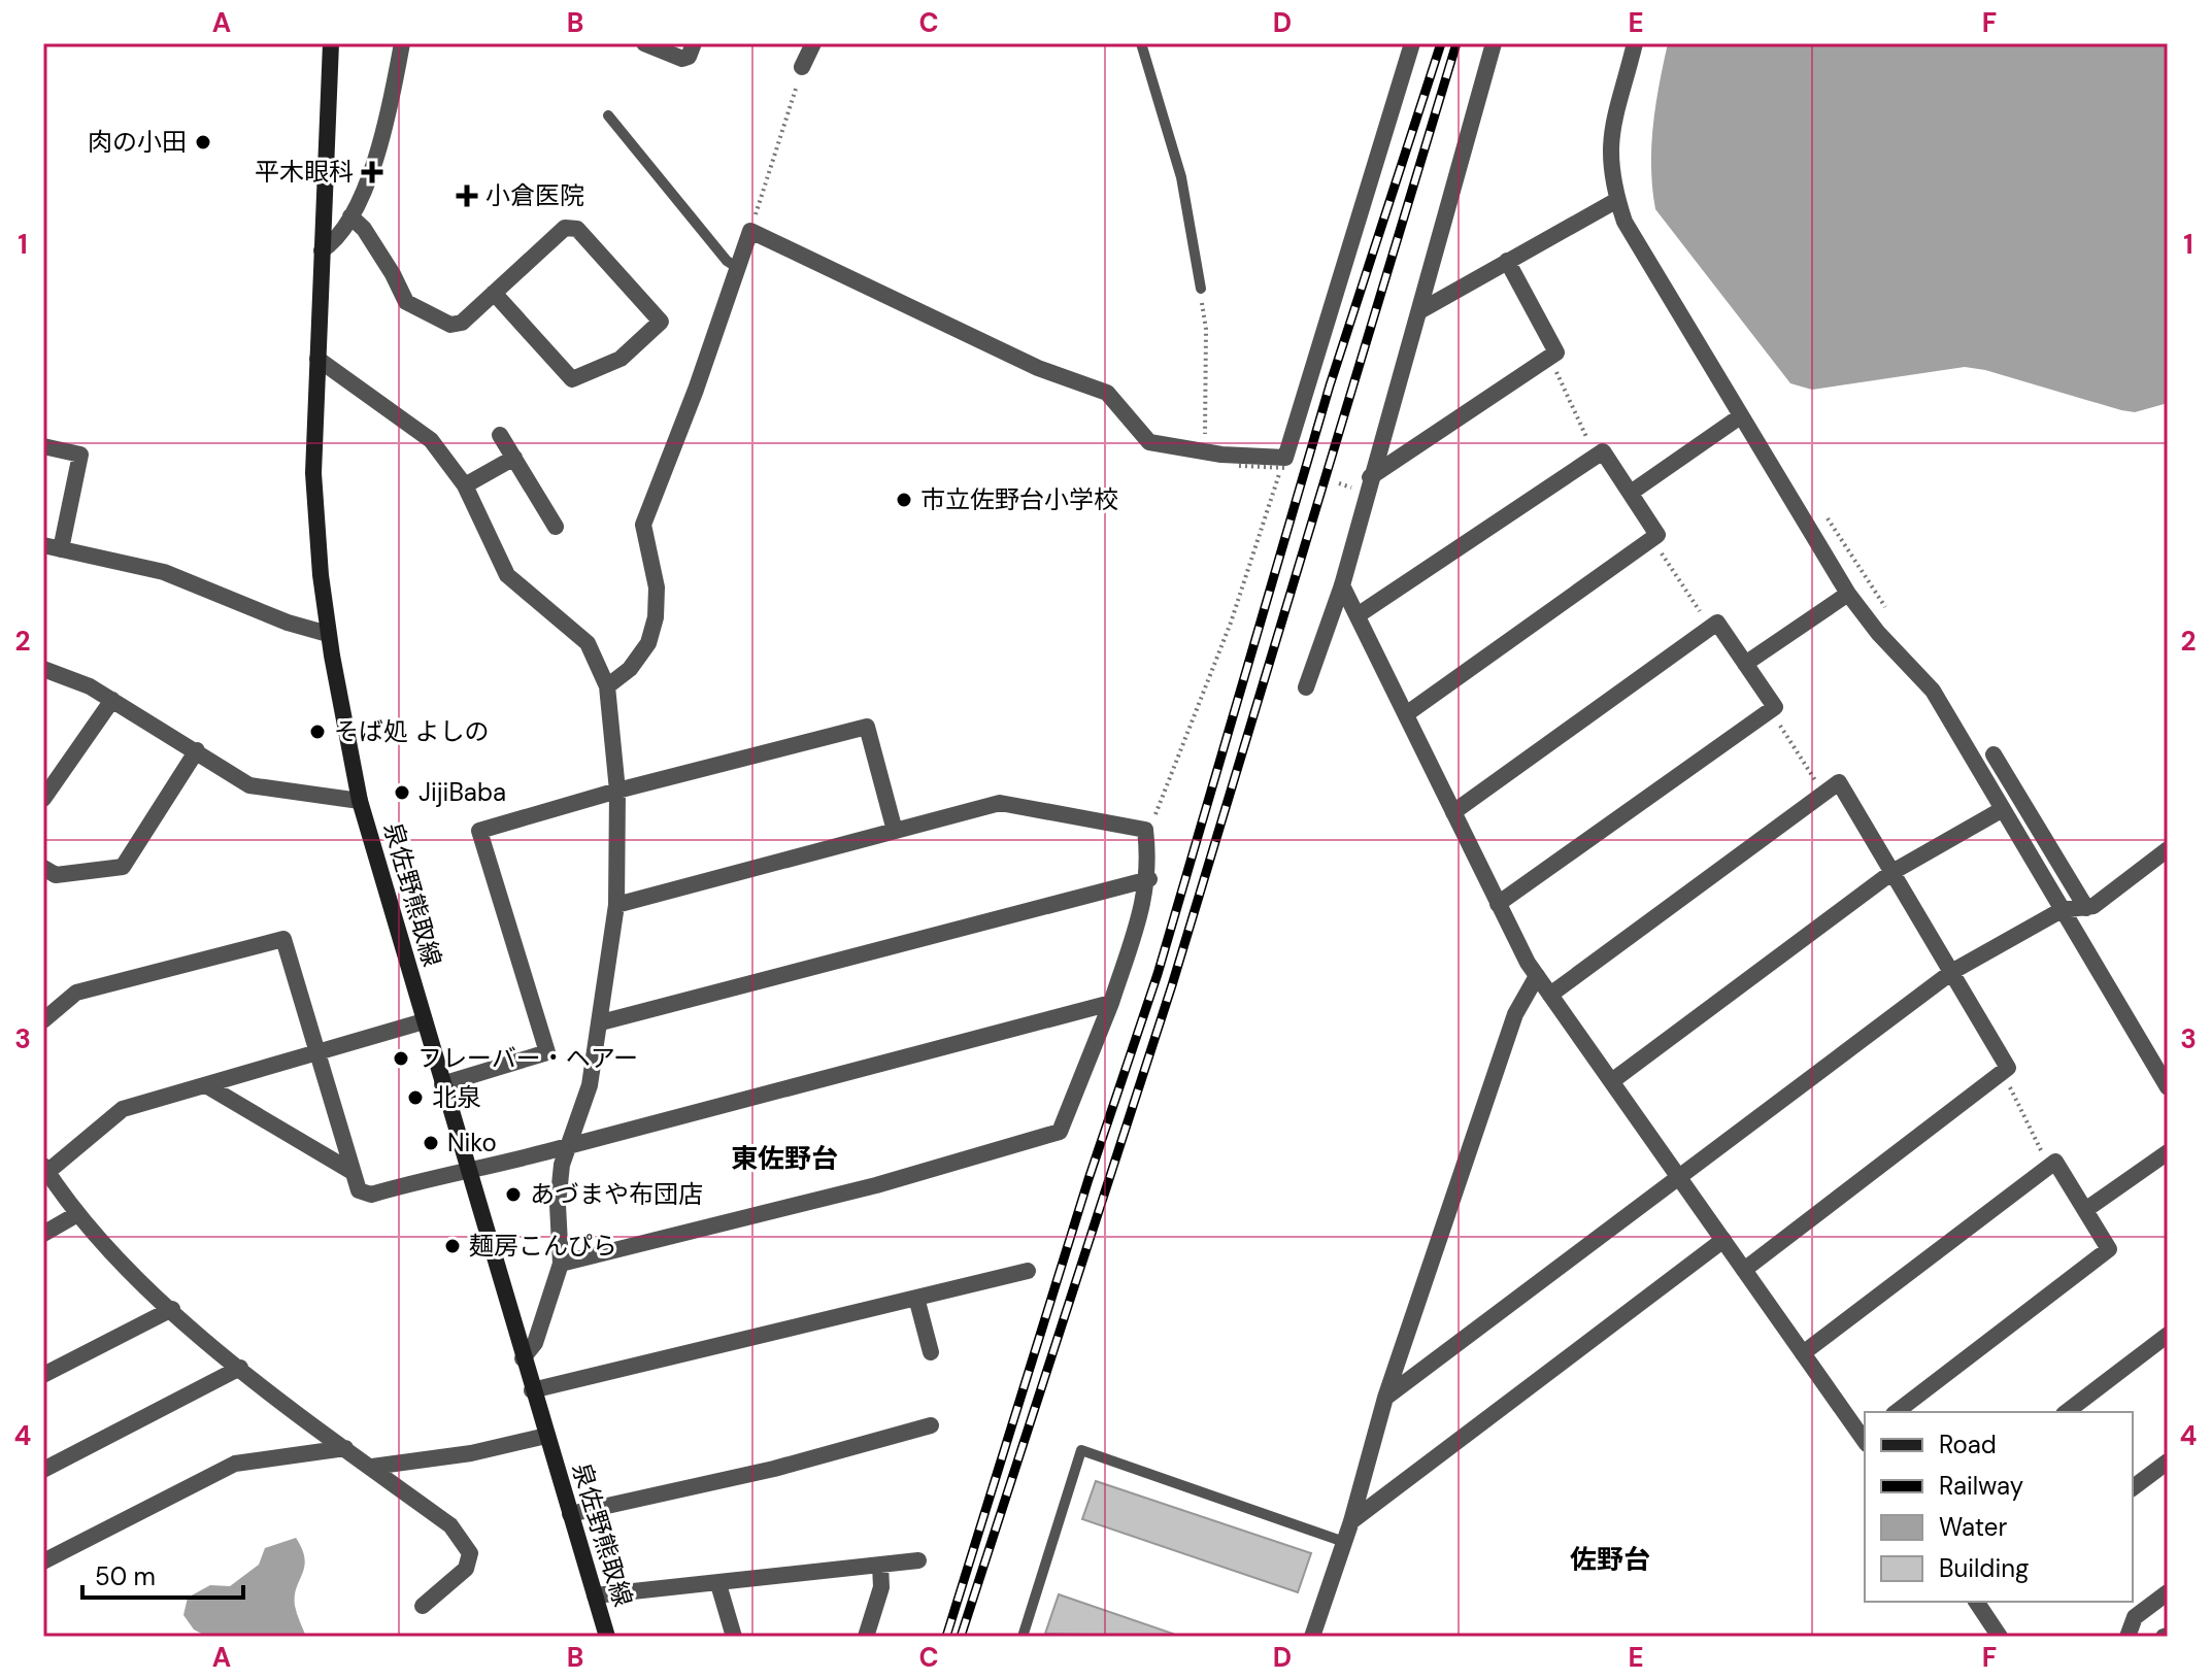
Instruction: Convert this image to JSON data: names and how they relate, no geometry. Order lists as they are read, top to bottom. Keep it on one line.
{"streets":{"main road":["泉佐野熊取線"]},"districts":["東佐野台","佐野台"],"places":{"other":["肉の小田","市立佐野台小学校","そば処 よしの","JijiBaba","フレーバー・ヘアー","北泉","Niko","あづまや布団店","麺房こんぴら"],"health":["平木眼科","小倉医院"]},"legend":["Road","Railway","Water","Building"],"scale_bar":"50 m","grid":{"columns":["A","B","C","D","E","F"],"rows":["1","2","3","4"]}}
